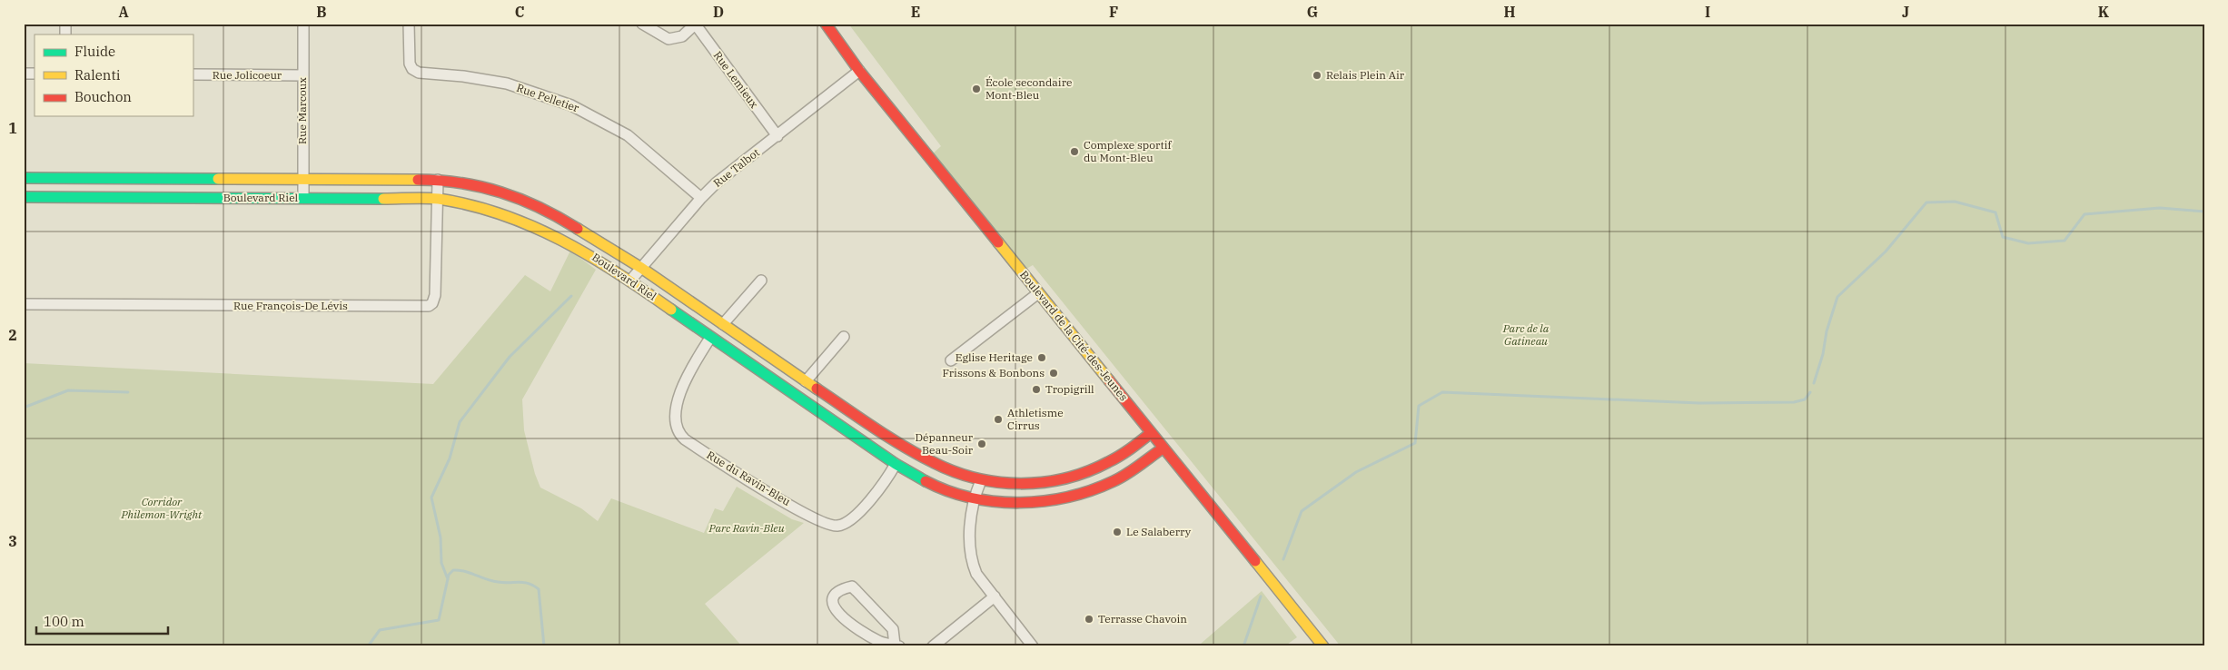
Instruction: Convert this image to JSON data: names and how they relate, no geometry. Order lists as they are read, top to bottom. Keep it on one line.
{"streets":{"street":["Rue Jolicoeur","Rue Lemieux","Rue Pelletier","Rue Marcoux","Rue Talbot","Boulevard Riel","Rue François-De Lévis","Boulevard de la Cité-des-Jeunes","Rue du Ravin-Bleu"]},"crossings":[["Rue Jolicoeur","Rue Marcoux"],["Rue Lemieux","Rue Talbot"],["Rue Pelletier","Rue Talbot"],["Rue Marcoux","Boulevard Riel"],["Rue Talbot","Boulevard Riel"],["Rue Talbot","Boulevard de la Cité-des-Jeunes"],["Boulevard Riel","Rue François-De Lévis"],["Boulevard Riel","Boulevard de la Cité-des-Jeunes"],["Boulevard Riel","Rue du Ravin-Bleu"]],"parks":["Parc de la Gatineau","Corridor Philemon-Wright","Parc Ravin-Bleu"],"places":["Relais Plein Air","École secondaire Mont-Bleu","Complexe sportif du Mont-Bleu","Eglise Heritage","Frissons & Bonbons","Tropigrill","Athletisme Cirrus","Dépanneur Beau-Soir","Le Salaberry","Terrasse Chavoin"],"legend":["Fluide","Ralenti","Bouchon"],"scale_bar":"100 m","grid":{"columns":["A","B","C","D","E","F","G","H","I","J","K"],"rows":["1","2","3"]}}
